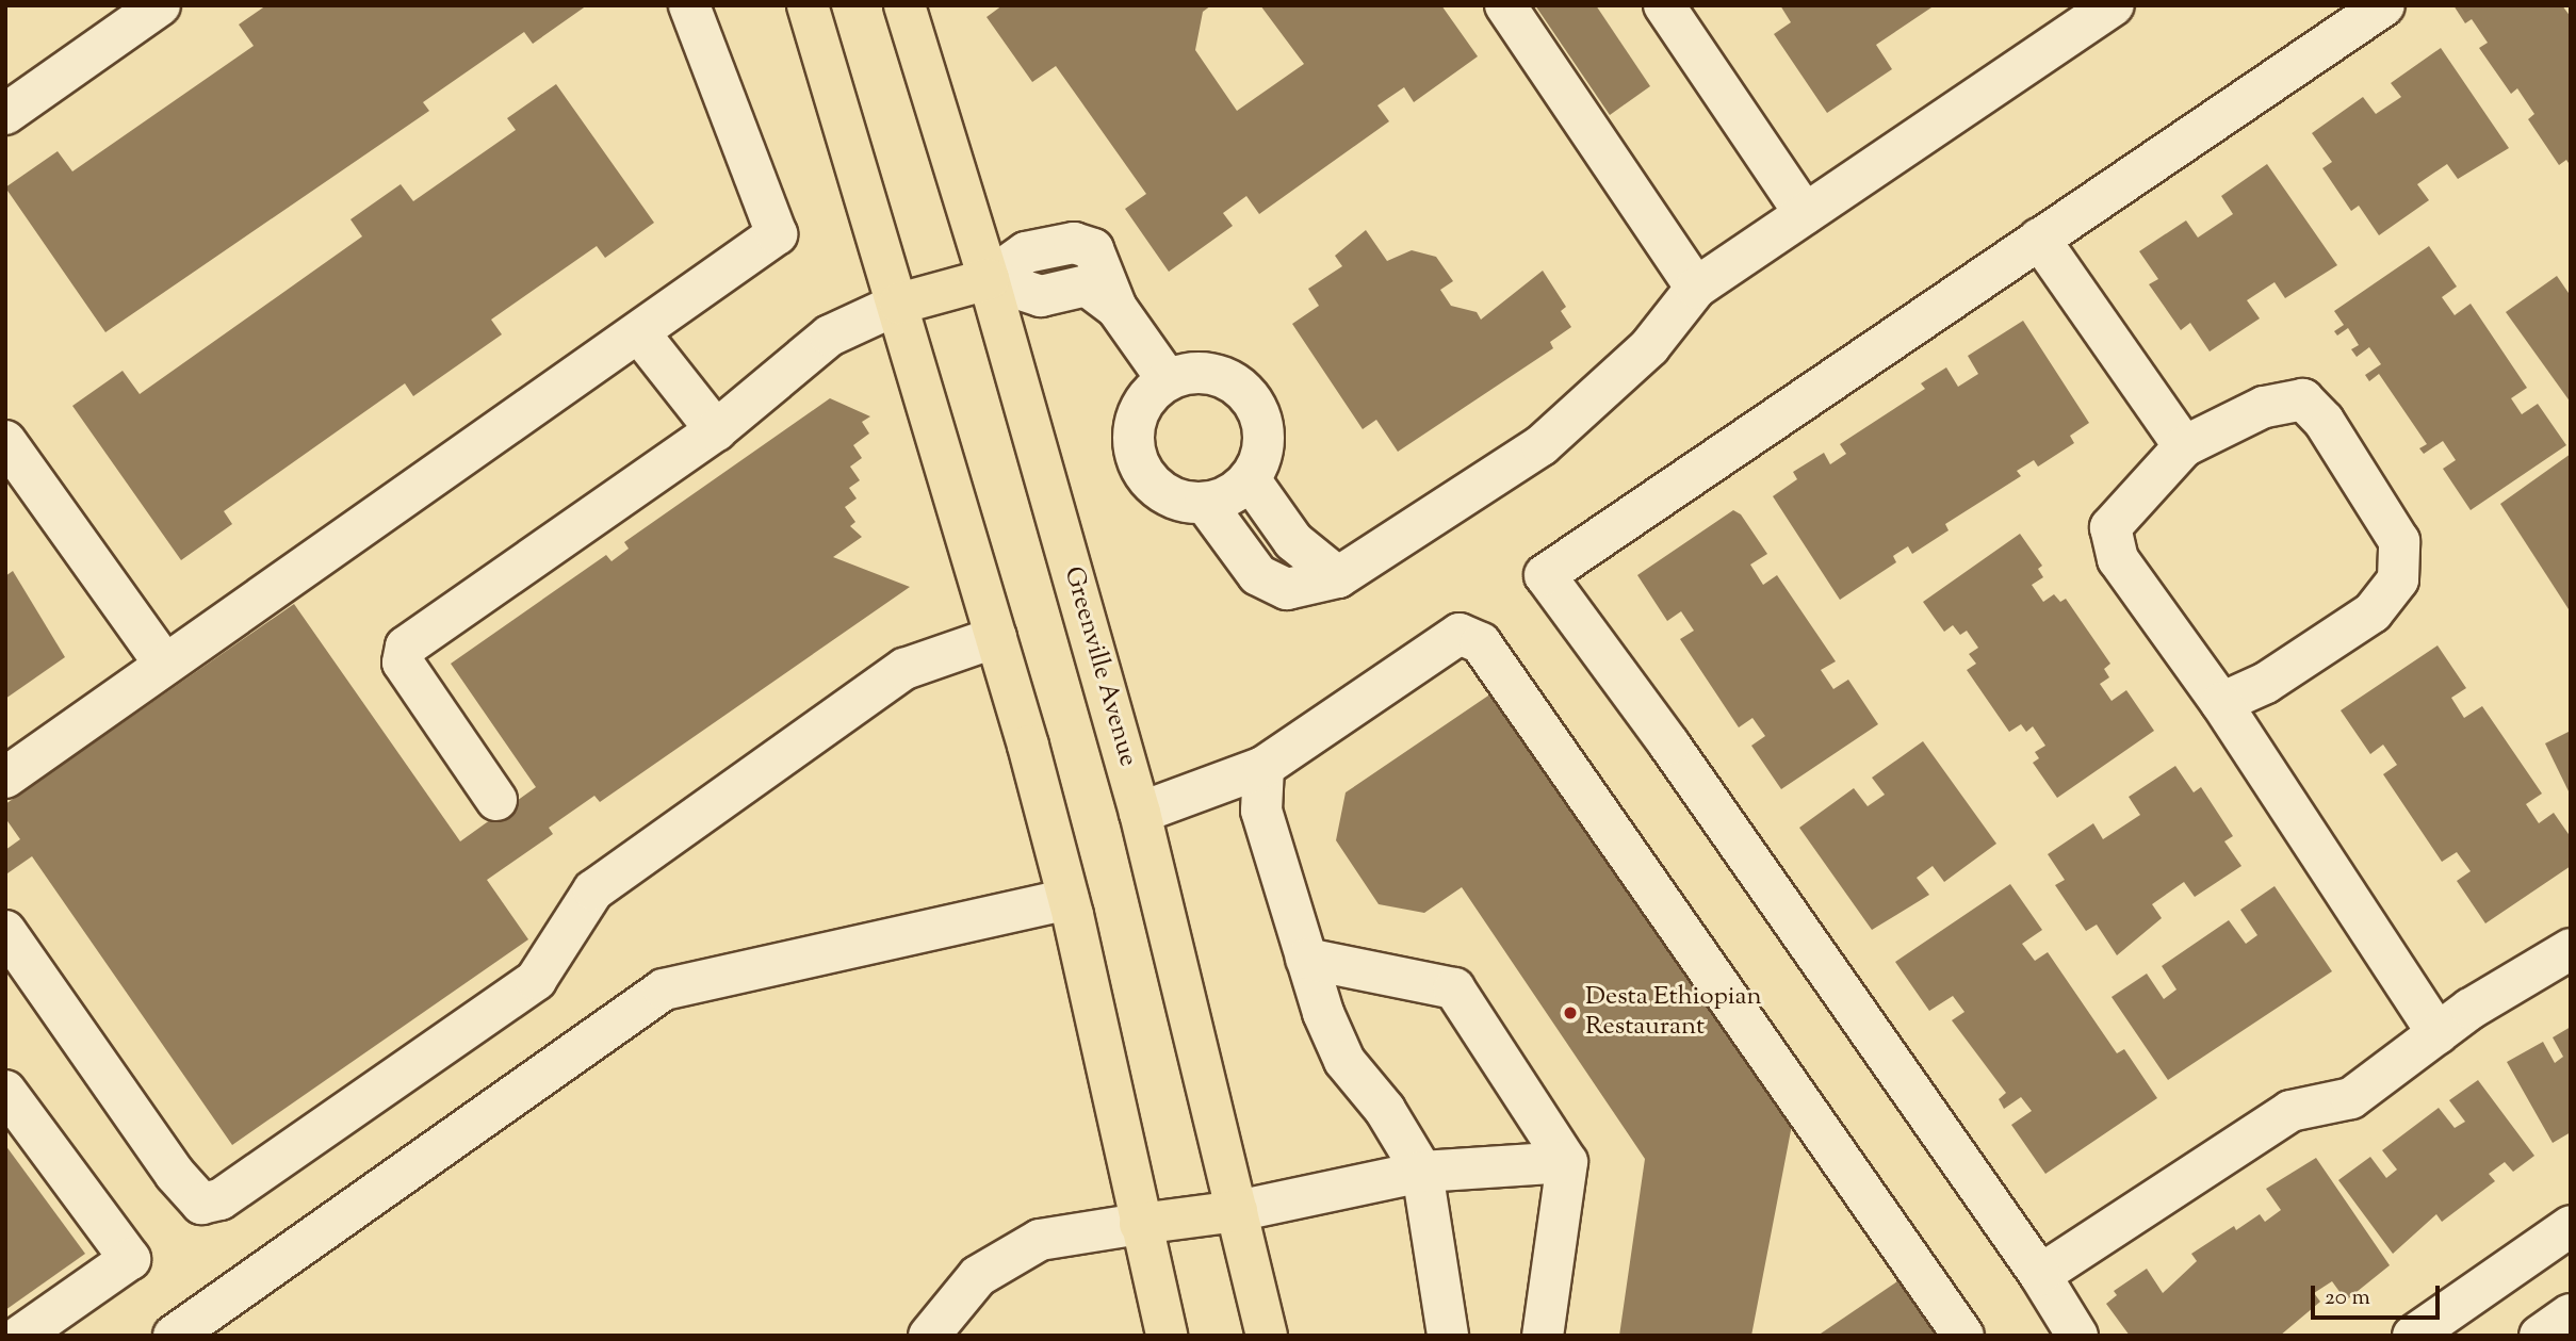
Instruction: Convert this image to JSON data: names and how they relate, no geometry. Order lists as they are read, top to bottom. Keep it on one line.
{"streets":{"main road":["Greenville Avenue"]},"places":["Desta Ethiopian Restaurant"],"scale_bar":"20 m"}
